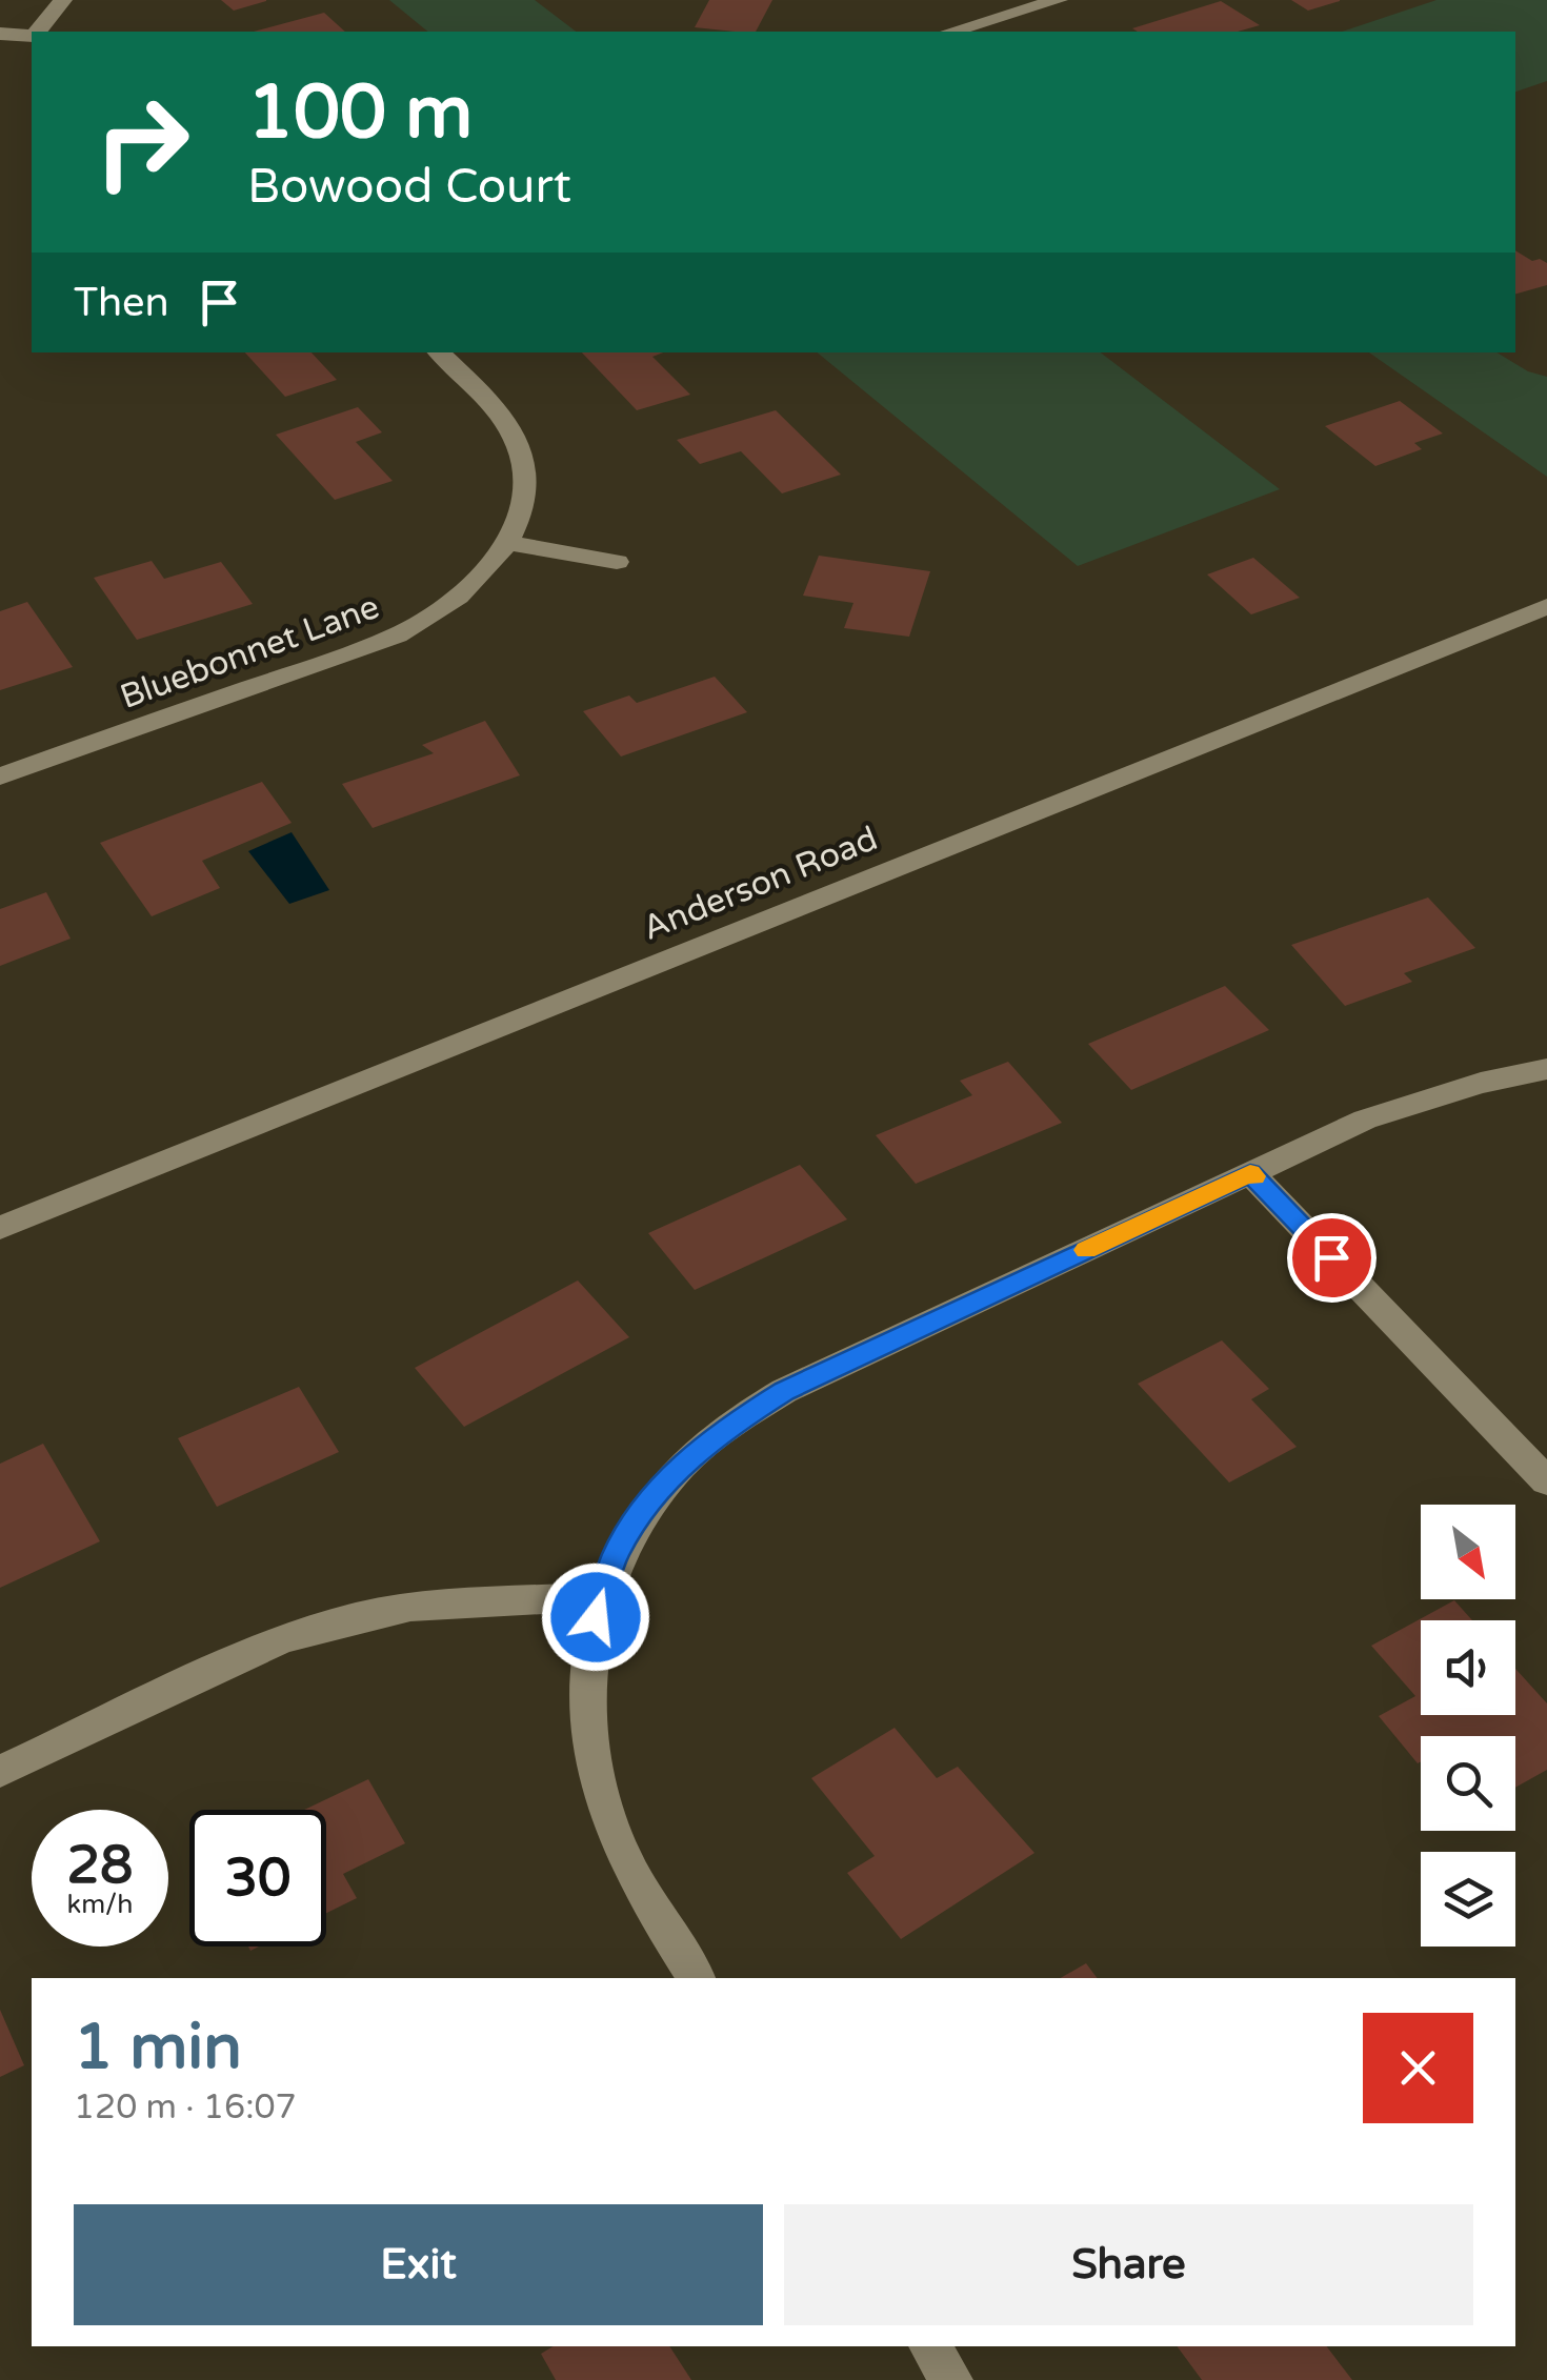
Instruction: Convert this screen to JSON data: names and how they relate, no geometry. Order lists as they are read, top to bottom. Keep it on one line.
{"streets":{"street":["Bluebonnet Lane","Anderson Road"]},"north":"bottom right","page":{"turn":["100 m","Bowood Court"],"then":"Then","speed":"28 km/h","limit":"30","heading":["1 min","120 m · 16:07"],"buttons":["Exit","Share"]}}
